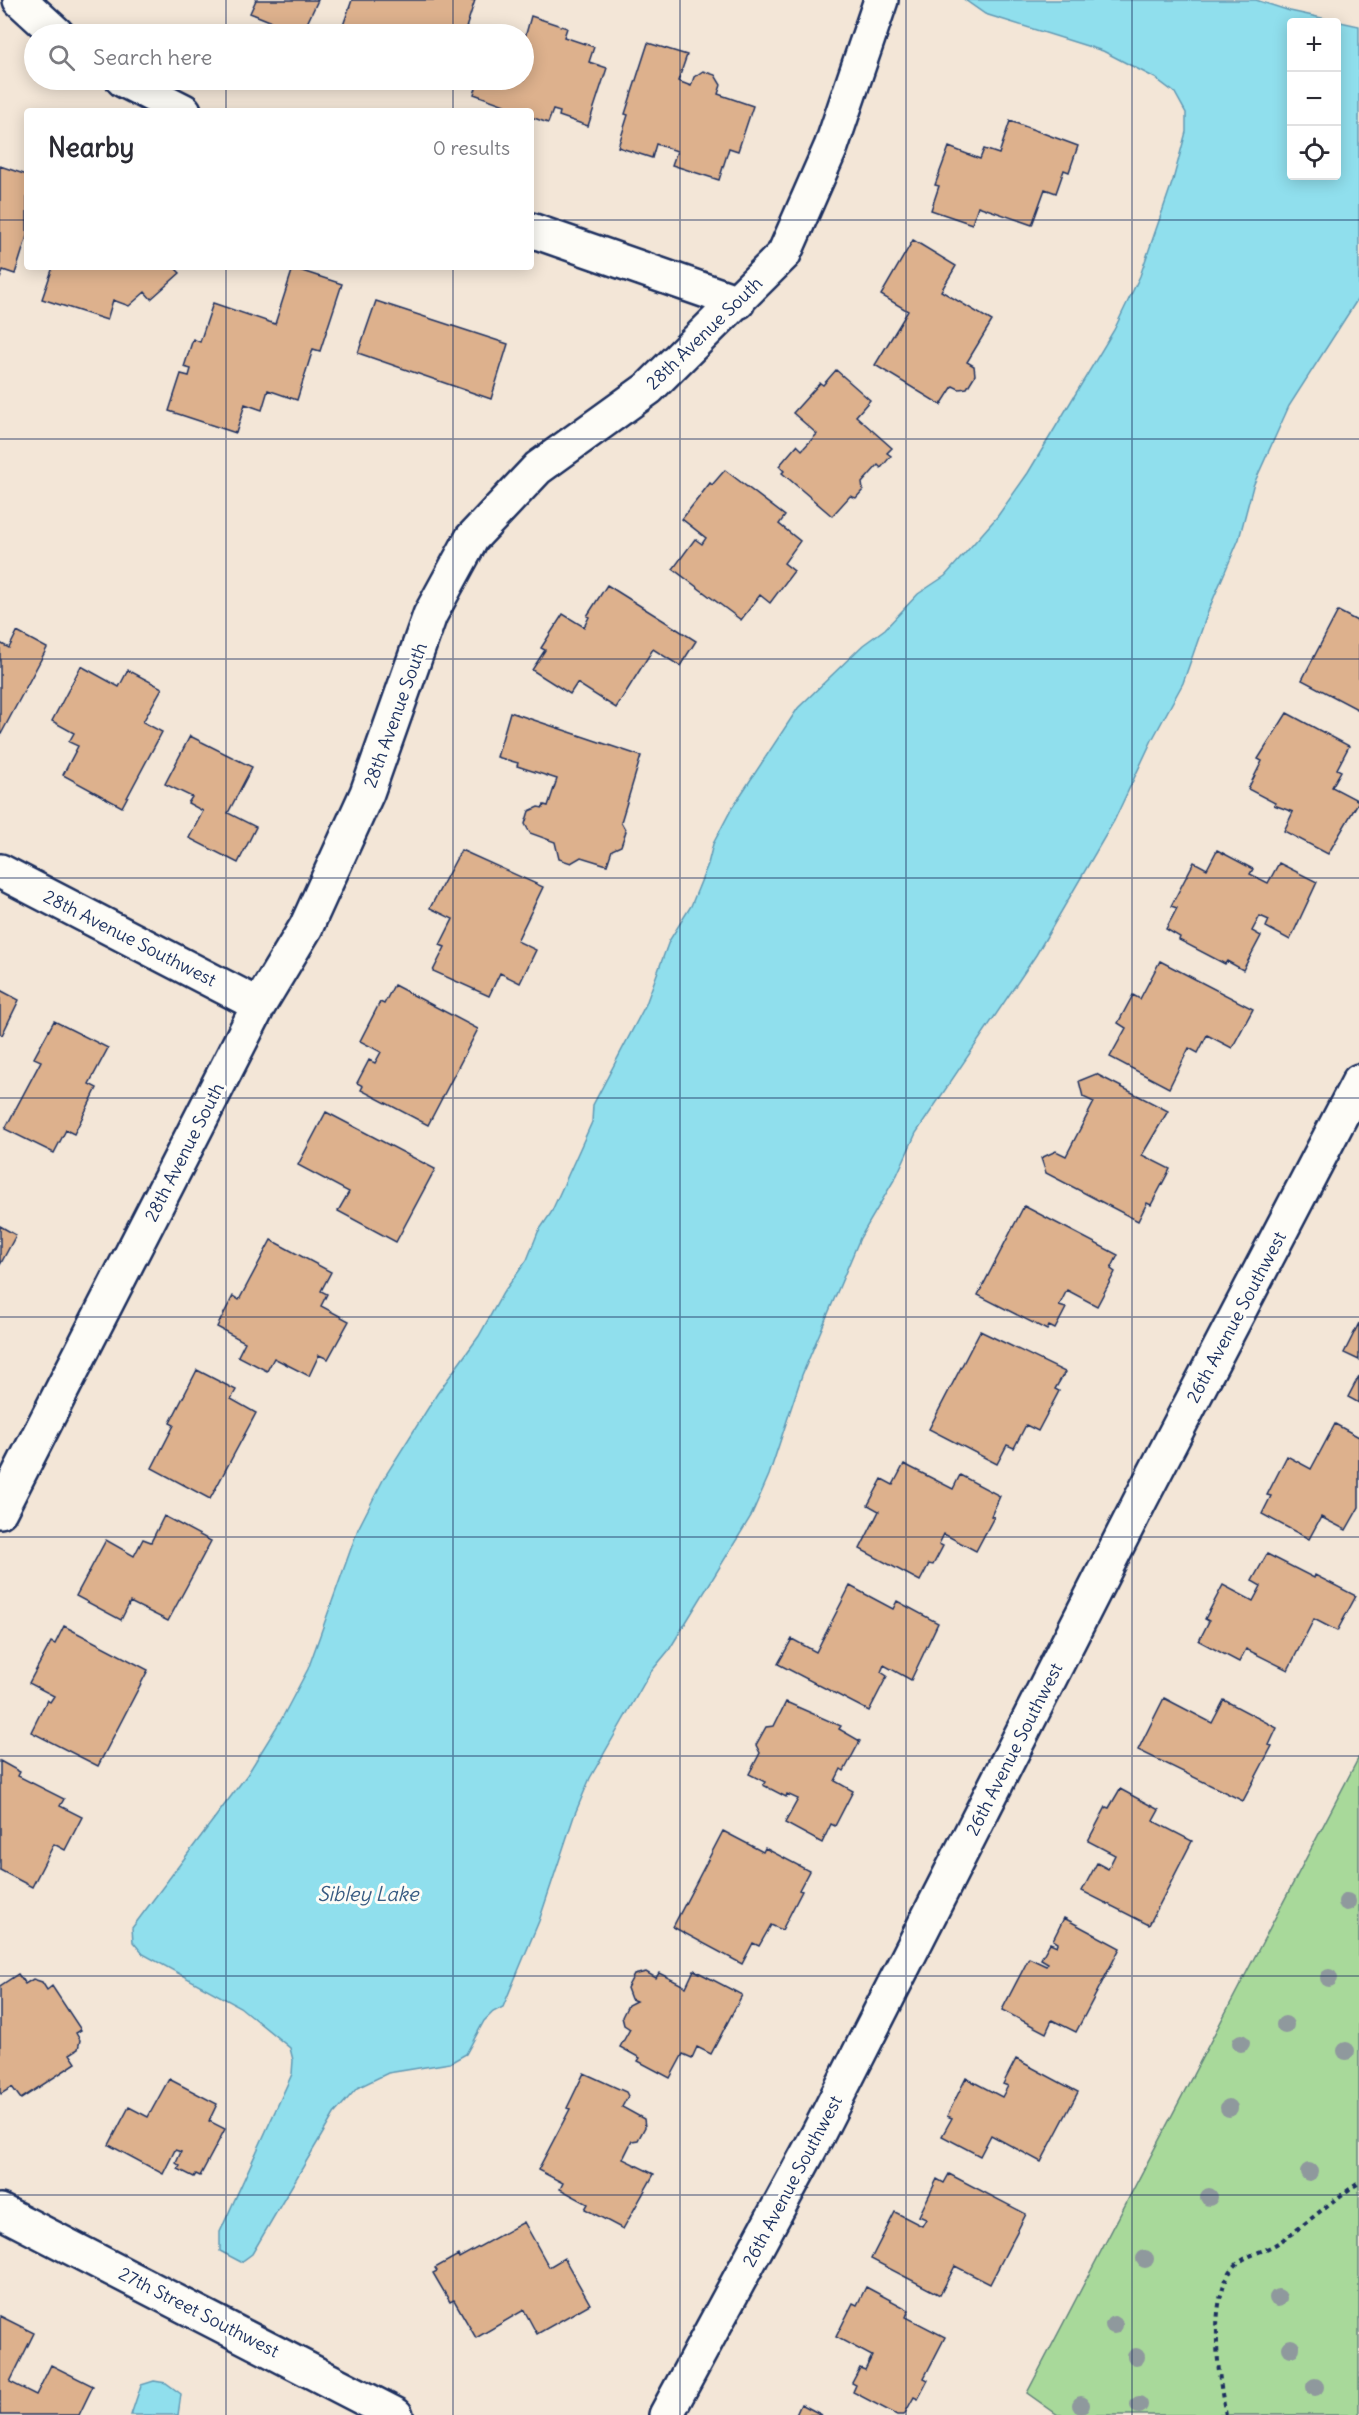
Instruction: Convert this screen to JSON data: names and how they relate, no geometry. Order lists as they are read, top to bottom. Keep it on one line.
{"streets":{"street":["28th Avenue South","28th Avenue Southwest","26th Avenue Southwest","27th Street Southwest"]},"crossings":[["28th Avenue South","28th Avenue Southwest"]],"water":["Sibley Lake"],"page":{"map_buttons":["+","−"],"search":"Search here","heading":["Nearby","0 results"]}}
